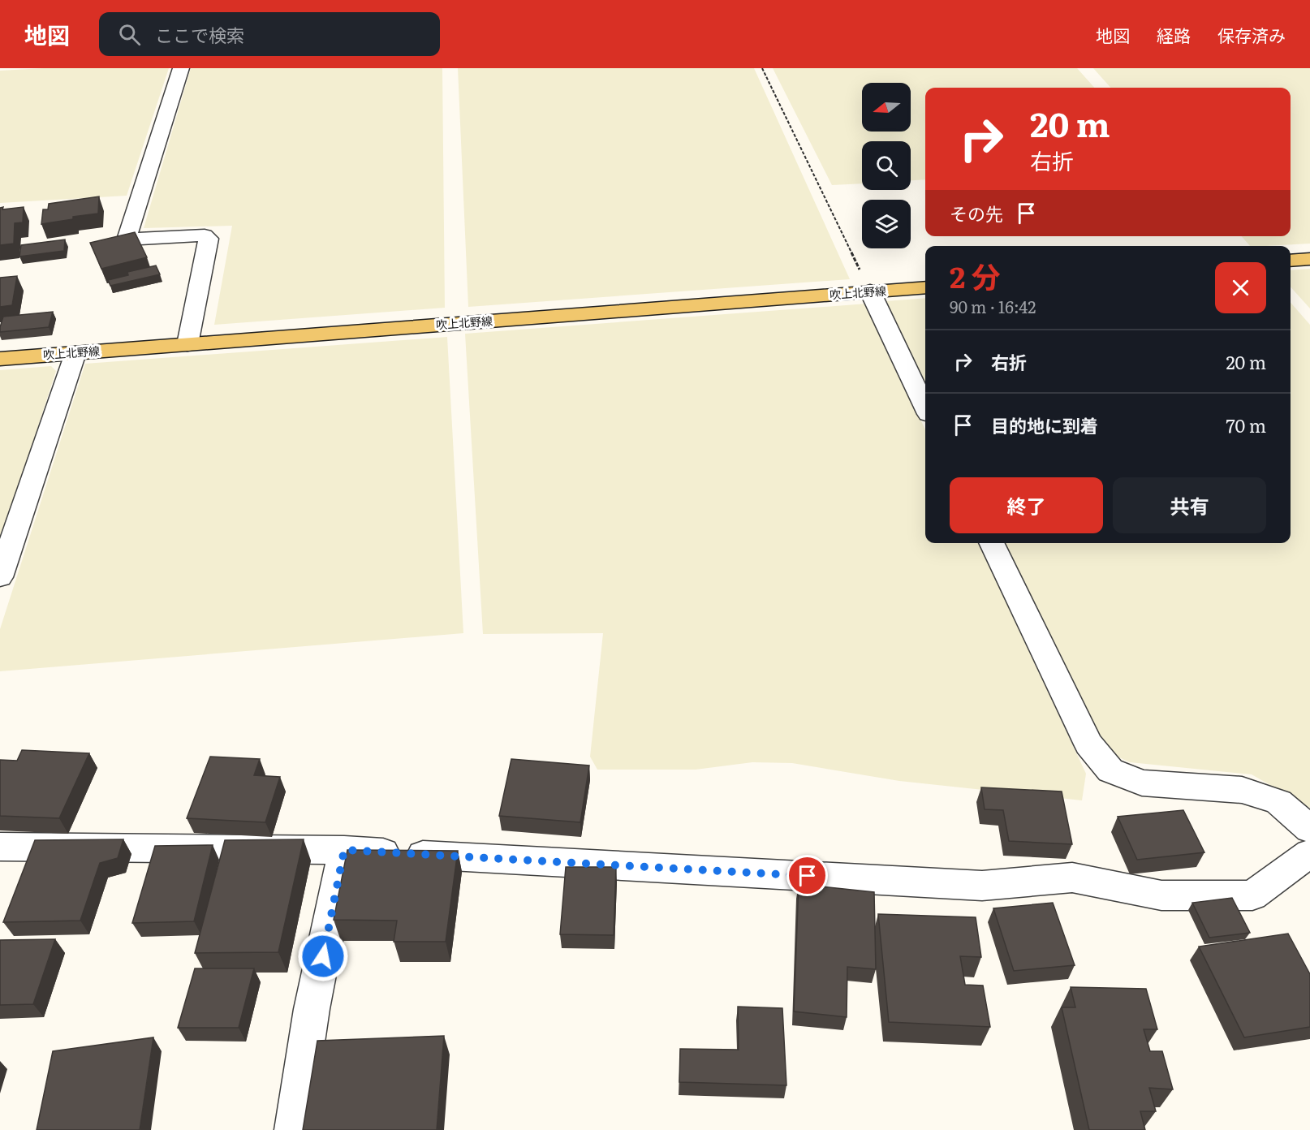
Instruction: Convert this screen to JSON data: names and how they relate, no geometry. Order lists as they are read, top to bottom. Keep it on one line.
{"streets":{"main road":["吹上北野線"]},"north":"left","page":{"header":"地図","search":"ここで検索","nav":["地図","経路","保存済み"],"turn":["20 m","右折"],"then":"その先","heading":["2 分","90 m · 16:42"],"list":[{"name":"右折","value":"20 m"},{"name":"目的地に到着","value":"70 m"}],"buttons":["終了","共有"]}}
